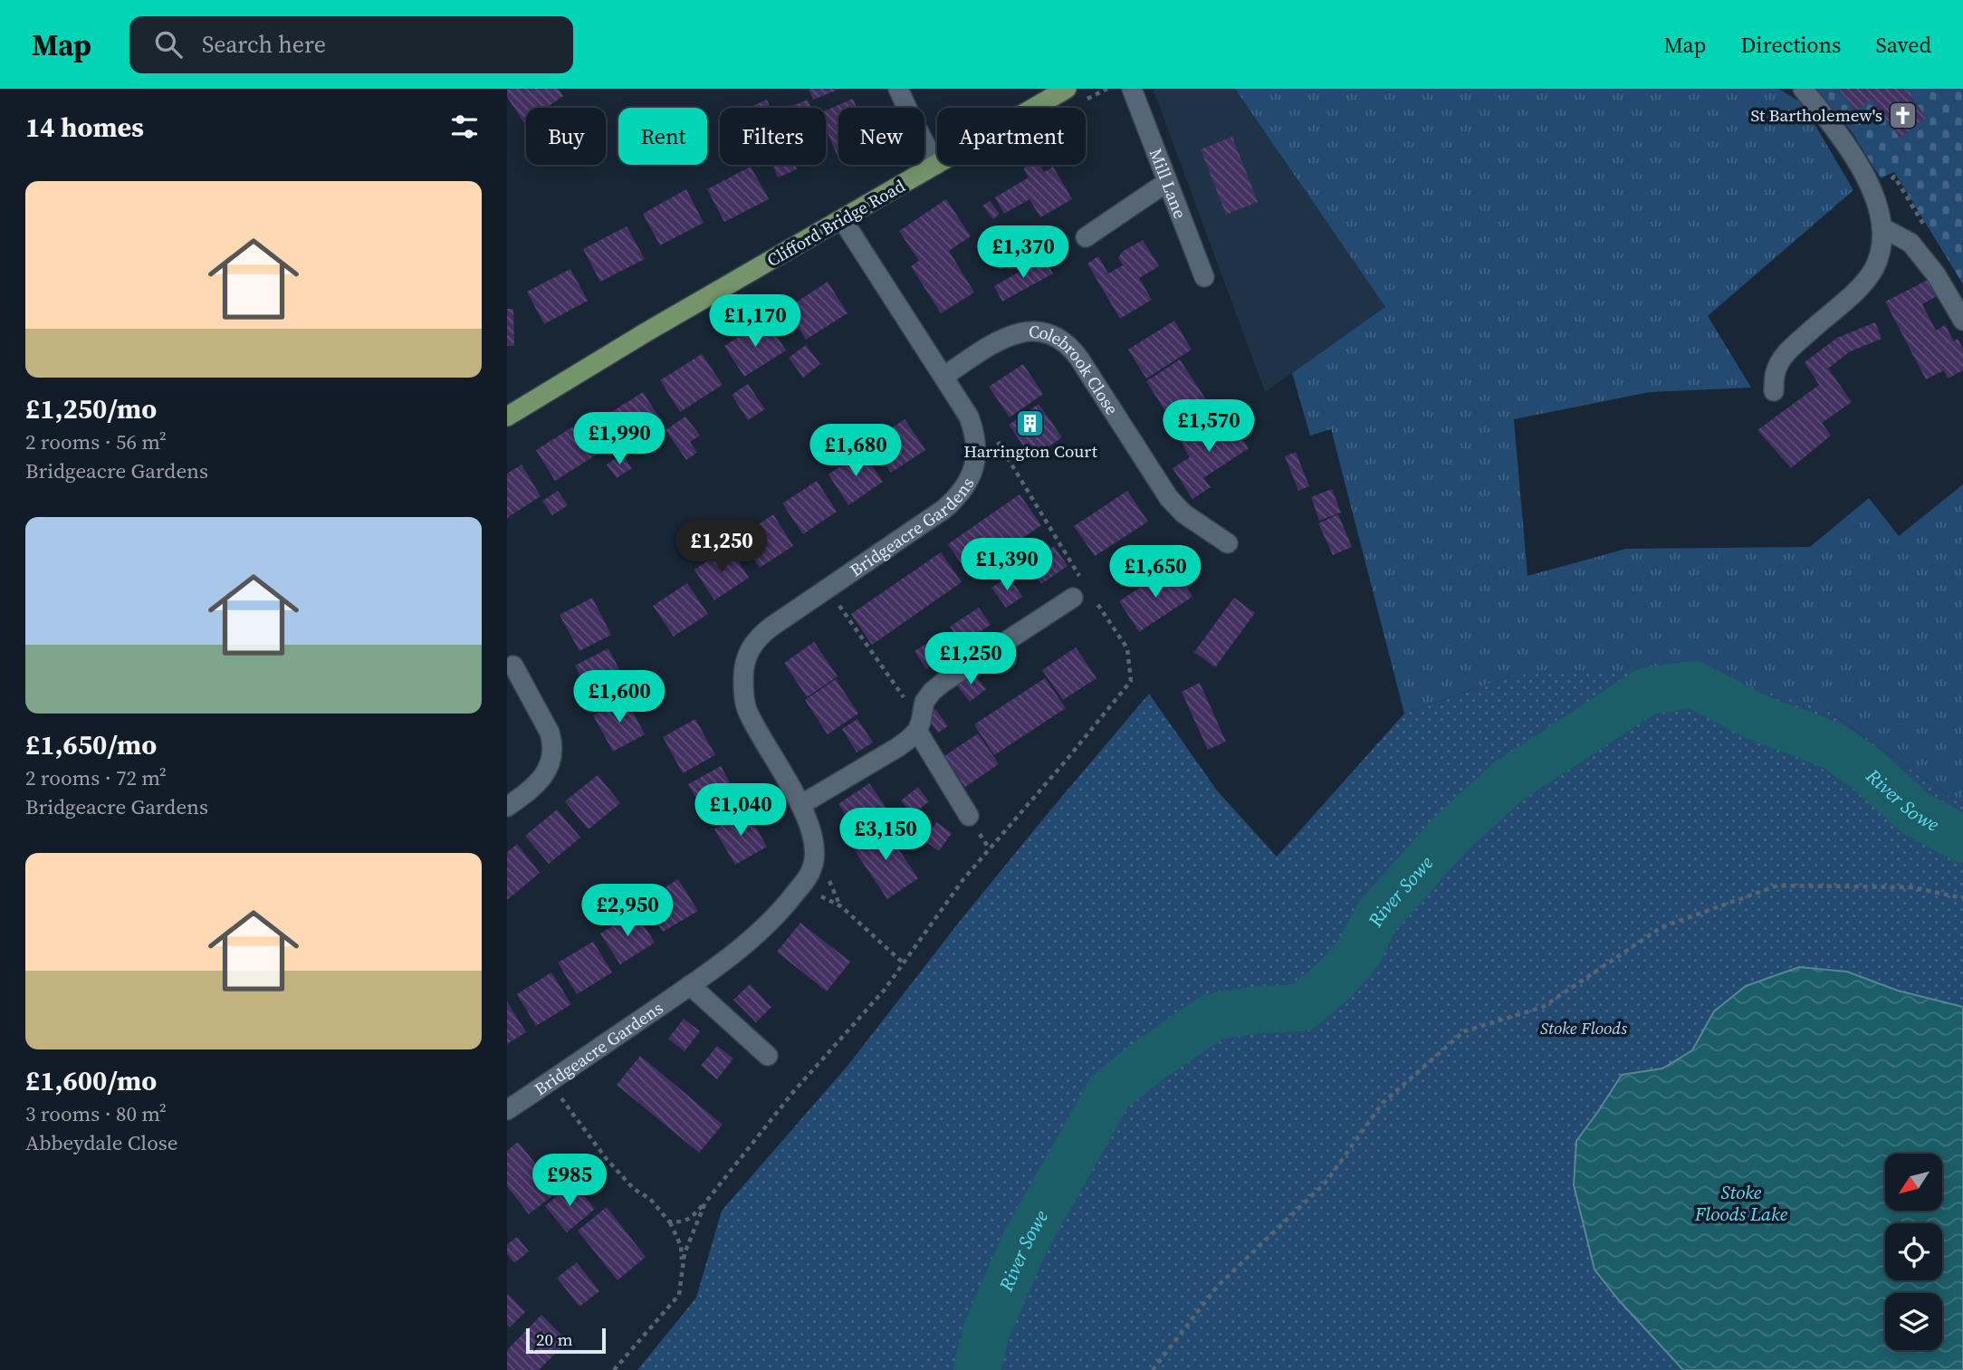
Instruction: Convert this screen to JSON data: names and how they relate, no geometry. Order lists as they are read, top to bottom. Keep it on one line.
{"streets":{"main road":["Clifford Bridge Road"],"street":["Mill Lane","Colebrook Close","Bridgeacre Gardens"]},"crossings":[["Clifford Bridge Road","Bridgeacre Gardens"],["Colebrook Close","Bridgeacre Gardens"]],"water":["River Sowe","Stoke Floods Lake"],"parks":["Stoke Floods"],"places":{"church":["St Bartholemew's"],"building":["Harrington Court"]},"scale_bar":"20 m","north":"bottom left","page":{"header":"Map","search":"Search here","nav":["Map","Directions","Saved"],"heading":"14 homes","chip":["Buy","Rent","Filters","New","Apartment"],"list":[{"name":"£1,250/mo","note":"2 rooms · 56 m² · Bridgeacre Gardens"},{"name":"£1,650/mo","note":"2 rooms · 72 m² · Bridgeacre Gardens"},{"name":"£1,600/mo","note":"3 rooms · 80 m² · Abbeydale Close"}],"price":["£1,370","£1,170","£1,570","£1,990","£1,680","£1,250","£1,390","£1,650","£1,250","£1,600","£1,040","£3,150","£2,950","£985"],"scale":"20 m"}}
